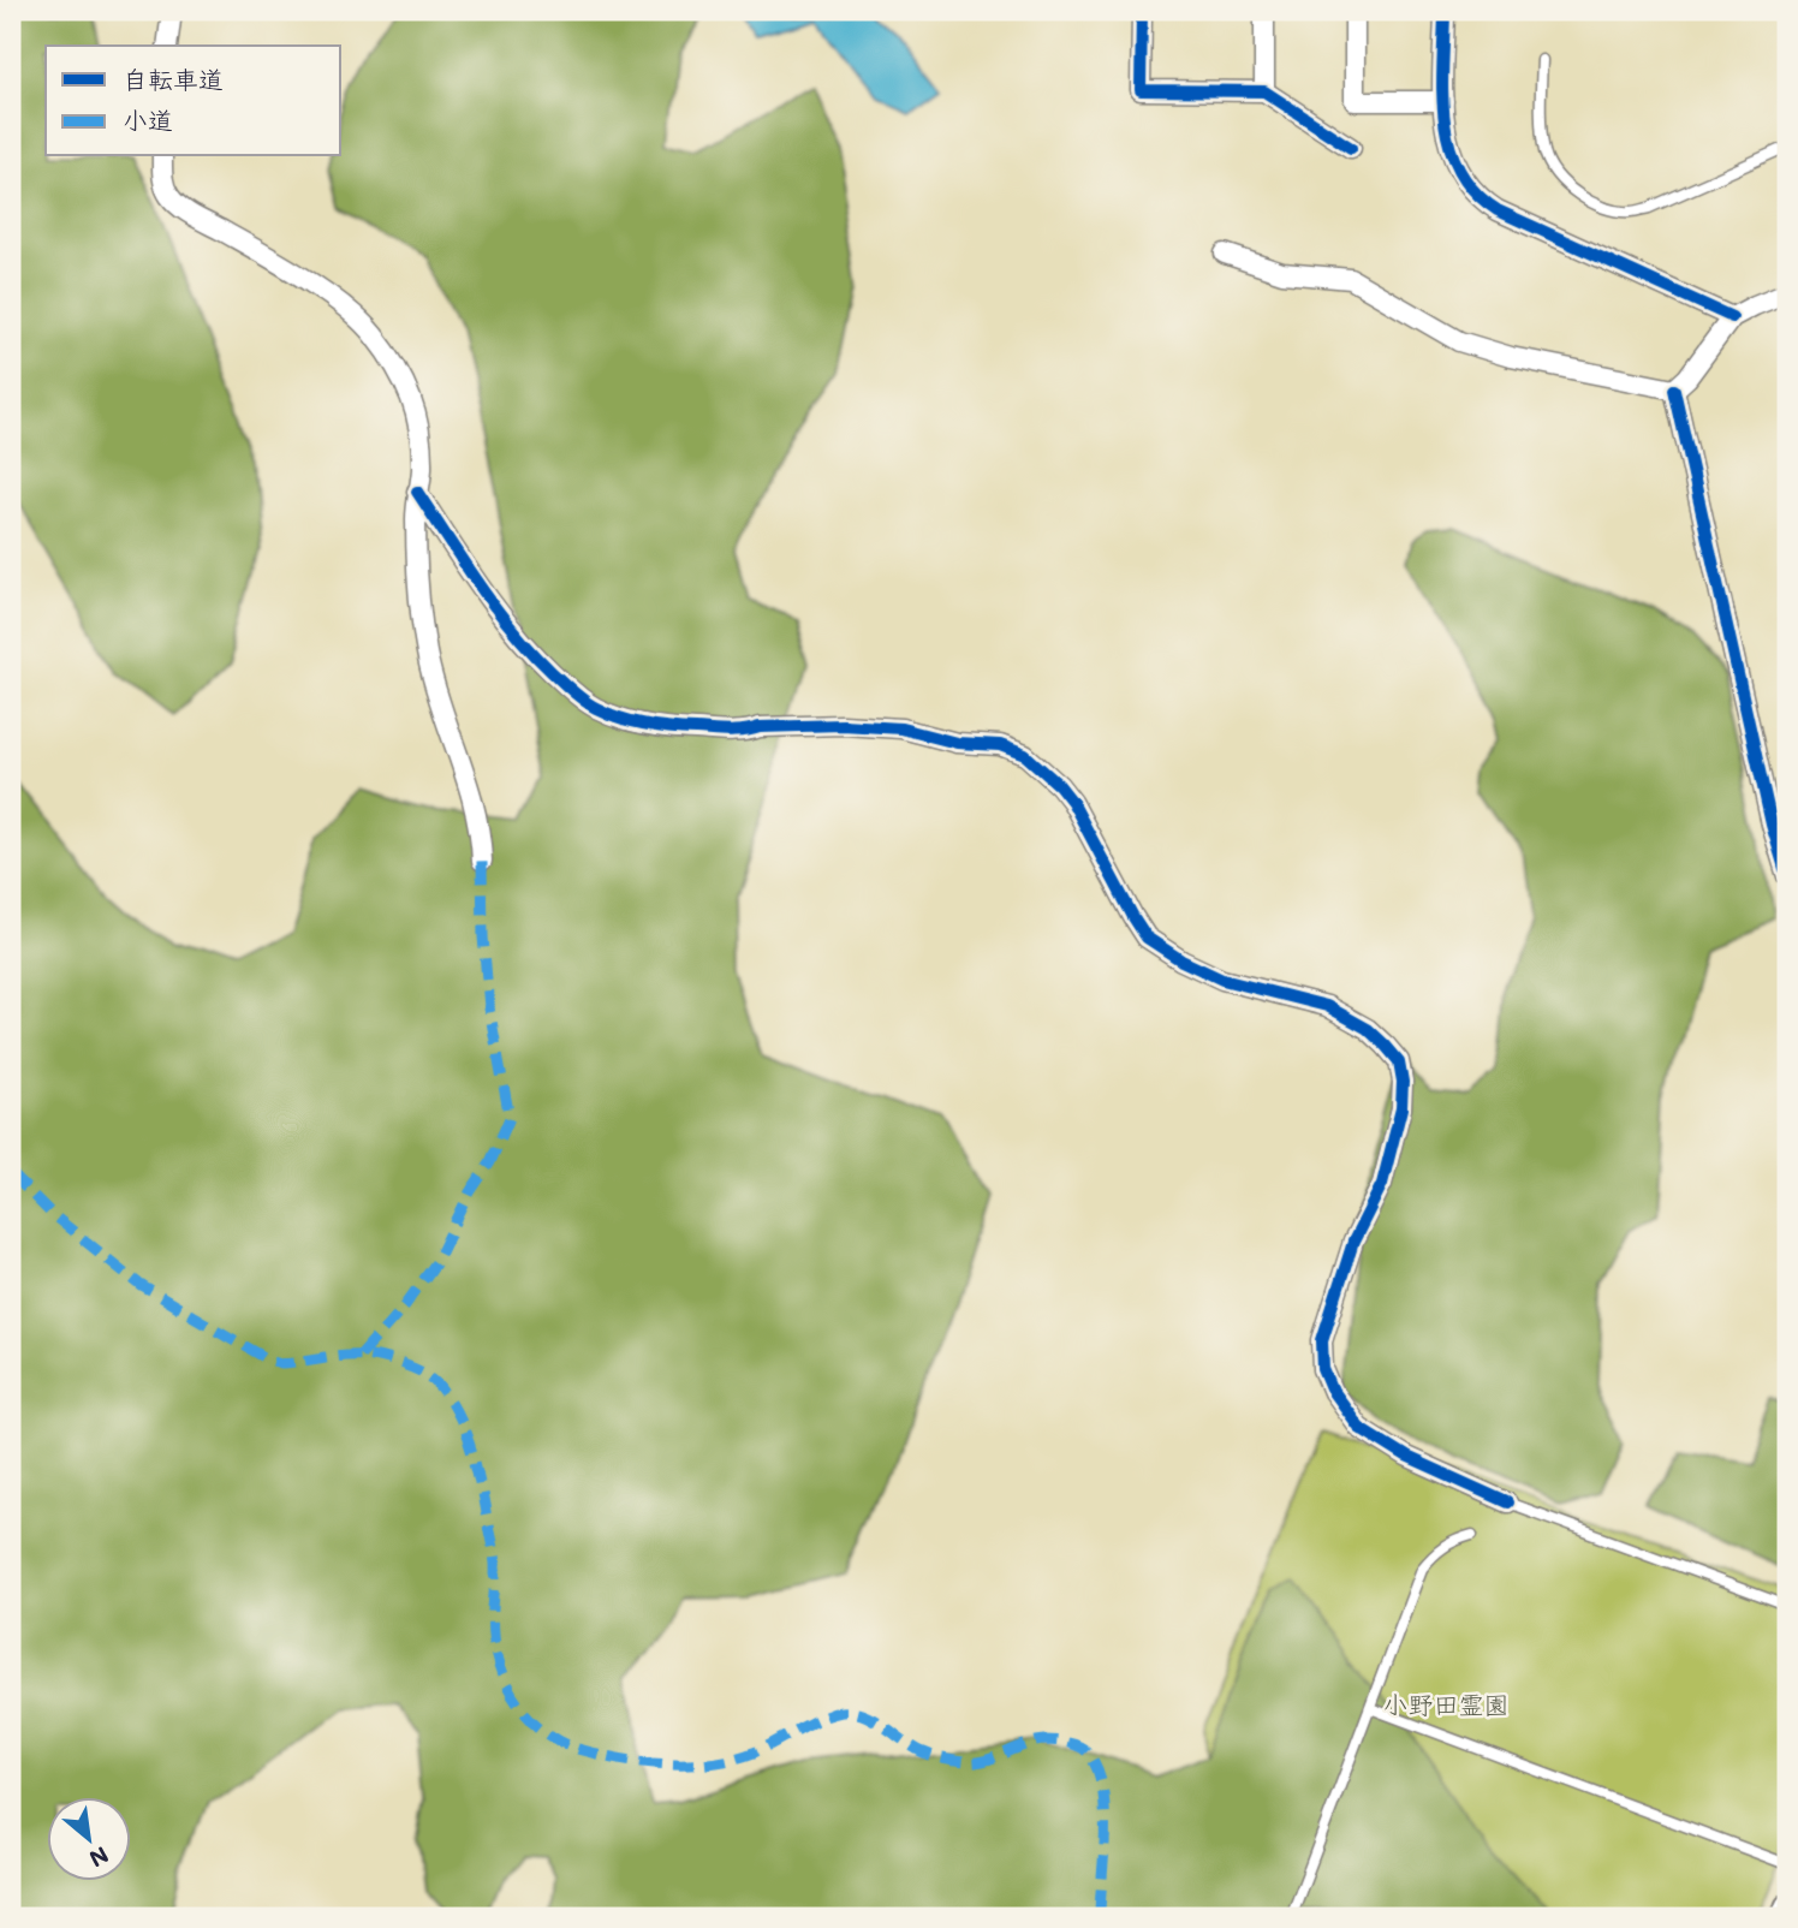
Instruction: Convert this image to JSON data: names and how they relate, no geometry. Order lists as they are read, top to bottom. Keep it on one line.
{"parks":["小野田霊園"],"legend":["自転車道","小道"],"north":"bottom right"}
